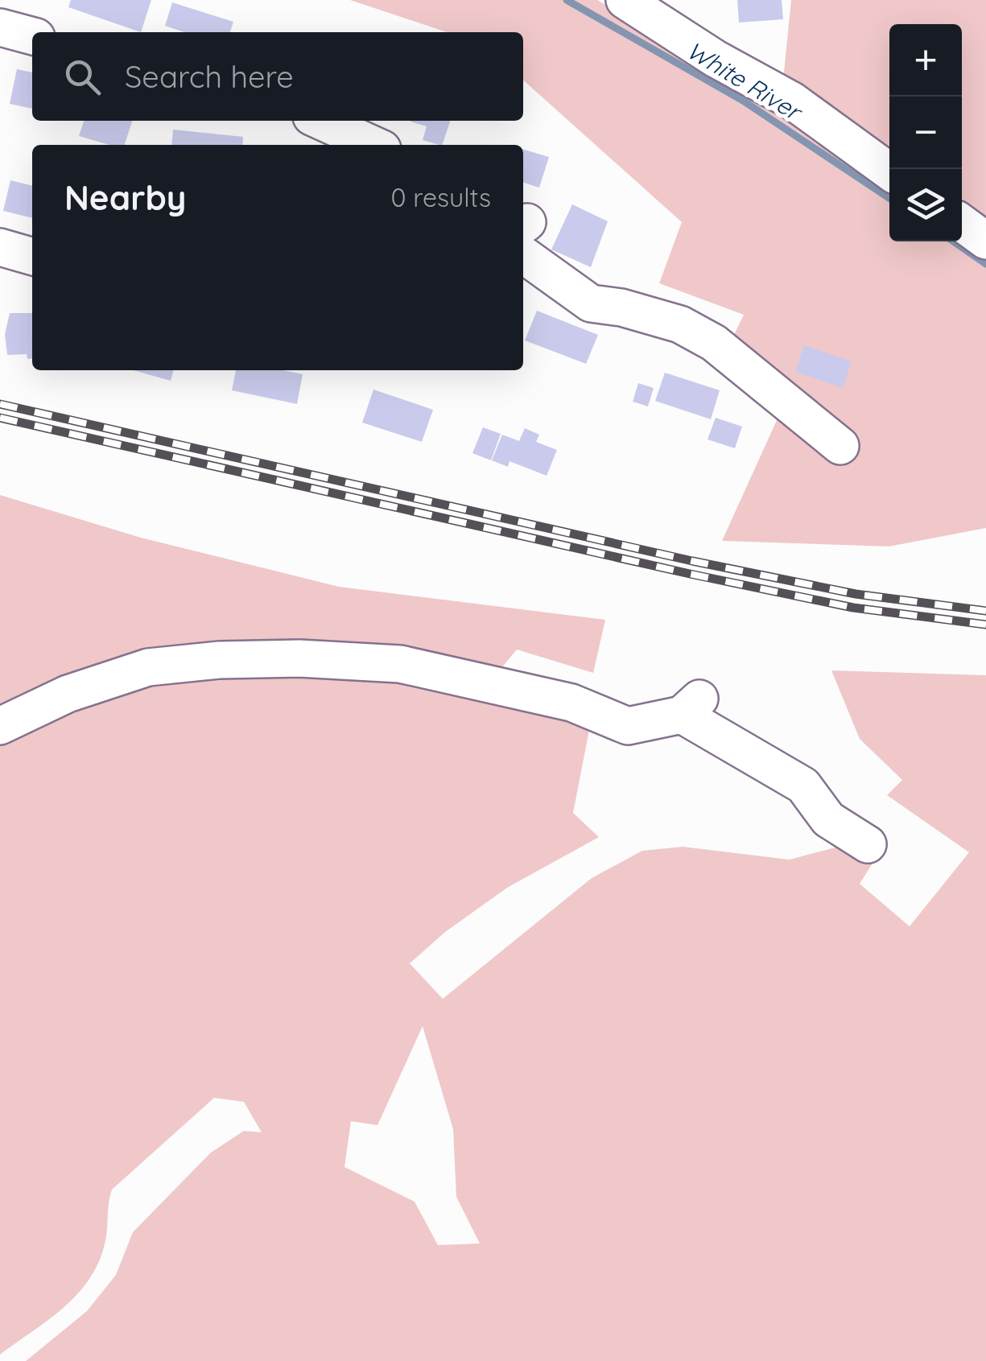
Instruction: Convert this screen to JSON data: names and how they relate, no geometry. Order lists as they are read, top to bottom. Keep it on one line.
{"water":["White River"],"page":{"map_buttons":["+","−"],"search":"Search here","heading":["Nearby","0 results"]}}
